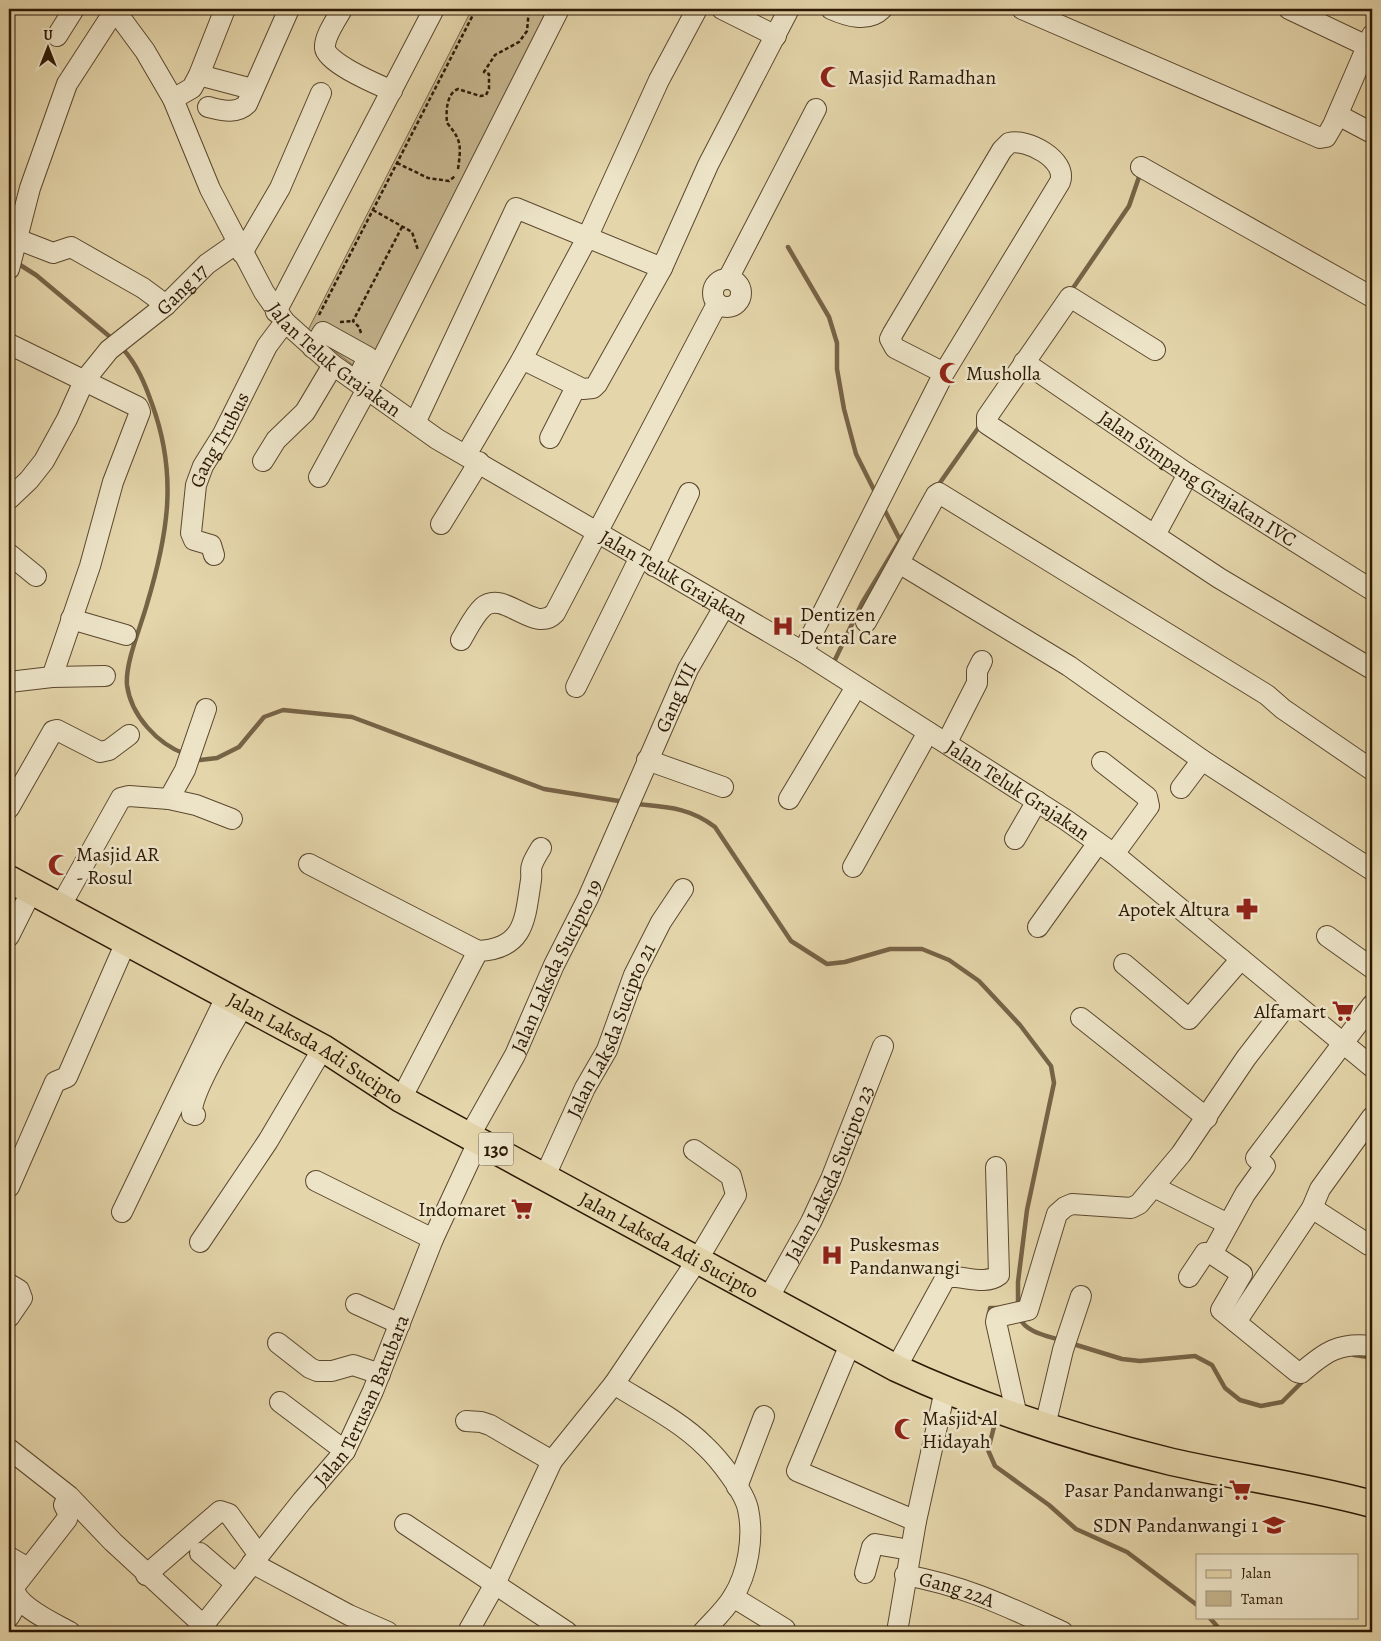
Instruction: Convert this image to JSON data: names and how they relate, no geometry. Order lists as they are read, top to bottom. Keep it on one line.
{"streets":{"main road":["Jalan Laksda Adi Sucipto","130"],"street":["Gang 17","Jalan Teluk Grajakan","Gang Trubus","Jalan Simpang Grajakan IVC","Gang VII","Jalan Laksda Sucipto 19","Jalan Laksda Sucipto 21","Jalan Laksda Sucipto 23","Jalan Terusan Batubara","Gang 22A"]},"crossings":[["Gang 17","Jalan Teluk Grajakan"],["Jalan Teluk Grajakan","Gang Trubus"],["Jalan Teluk Grajakan","Gang VII"],["Gang VII","Jalan Laksda Sucipto 19"],["Jalan Laksda Sucipto 19","Jalan Laksda Adi Sucipto"],["Jalan Laksda Sucipto 19","Jalan Terusan Batubara"],["Jalan Laksda Sucipto 21","Jalan Laksda Adi Sucipto"],["Jalan Laksda Adi Sucipto","Jalan Laksda Sucipto 23"],["Jalan Laksda Adi Sucipto","Jalan Terusan Batubara"]],"places":{"mosque":["Masjid Ramadhan","Musholla","Masjid AR - Rosul","Masjid Al Hidayah"],"hospital":["Dentizen Dental Care","Puskesmas Pandanwangi"],"pharmacy":["Apotek Altura"],"supermarket":["Alfamart","Indomaret","Pasar Pandanwangi"],"school or university":["SDN Pandanwangi 1"]},"legend":["Jalan","Taman"],"north":"top"}
